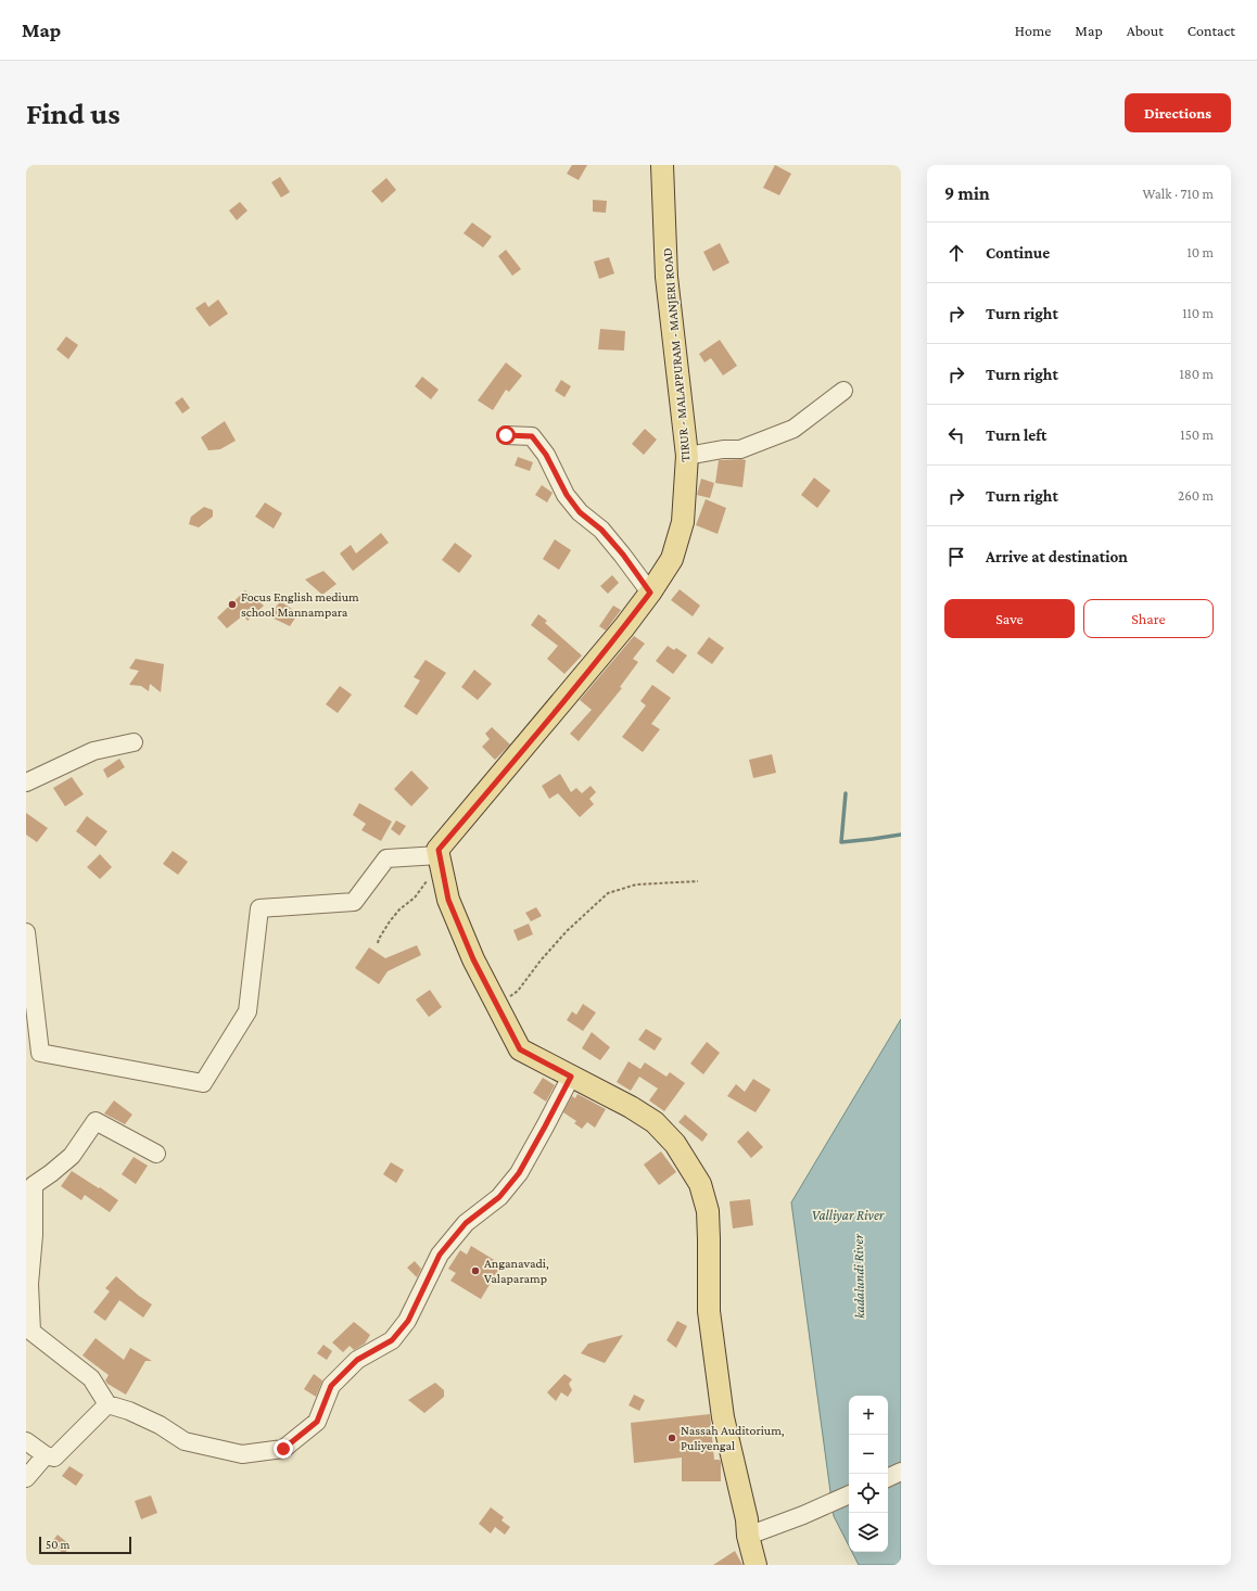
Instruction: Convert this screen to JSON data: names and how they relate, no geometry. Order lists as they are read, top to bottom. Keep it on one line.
{"streets":{"main road":["TIRUR - MALAPPURAM - MANJERI ROAD"]},"water":["Valliyar River","kadalundi River"],"places":["Focus English medium school Mannampara","Anganavadi, Valaparamp","Nassah Auditorium, Puliyengal"],"scale_bar":"50 m","page":{"header":"Map","nav":["Home","Map","About","Contact"],"buttons":["Directions",["Save","Share"]],"title":"Find us","heading":["9 min","Walk · 710 m"],"list":[["Continue","10 m"],["Turn right","110 m"],["Turn right","180 m"],["Turn left","150 m"],["Turn right","260 m"],"Arrive at destination"],"map_buttons":["+","−"],"scale":"50 m"}}
